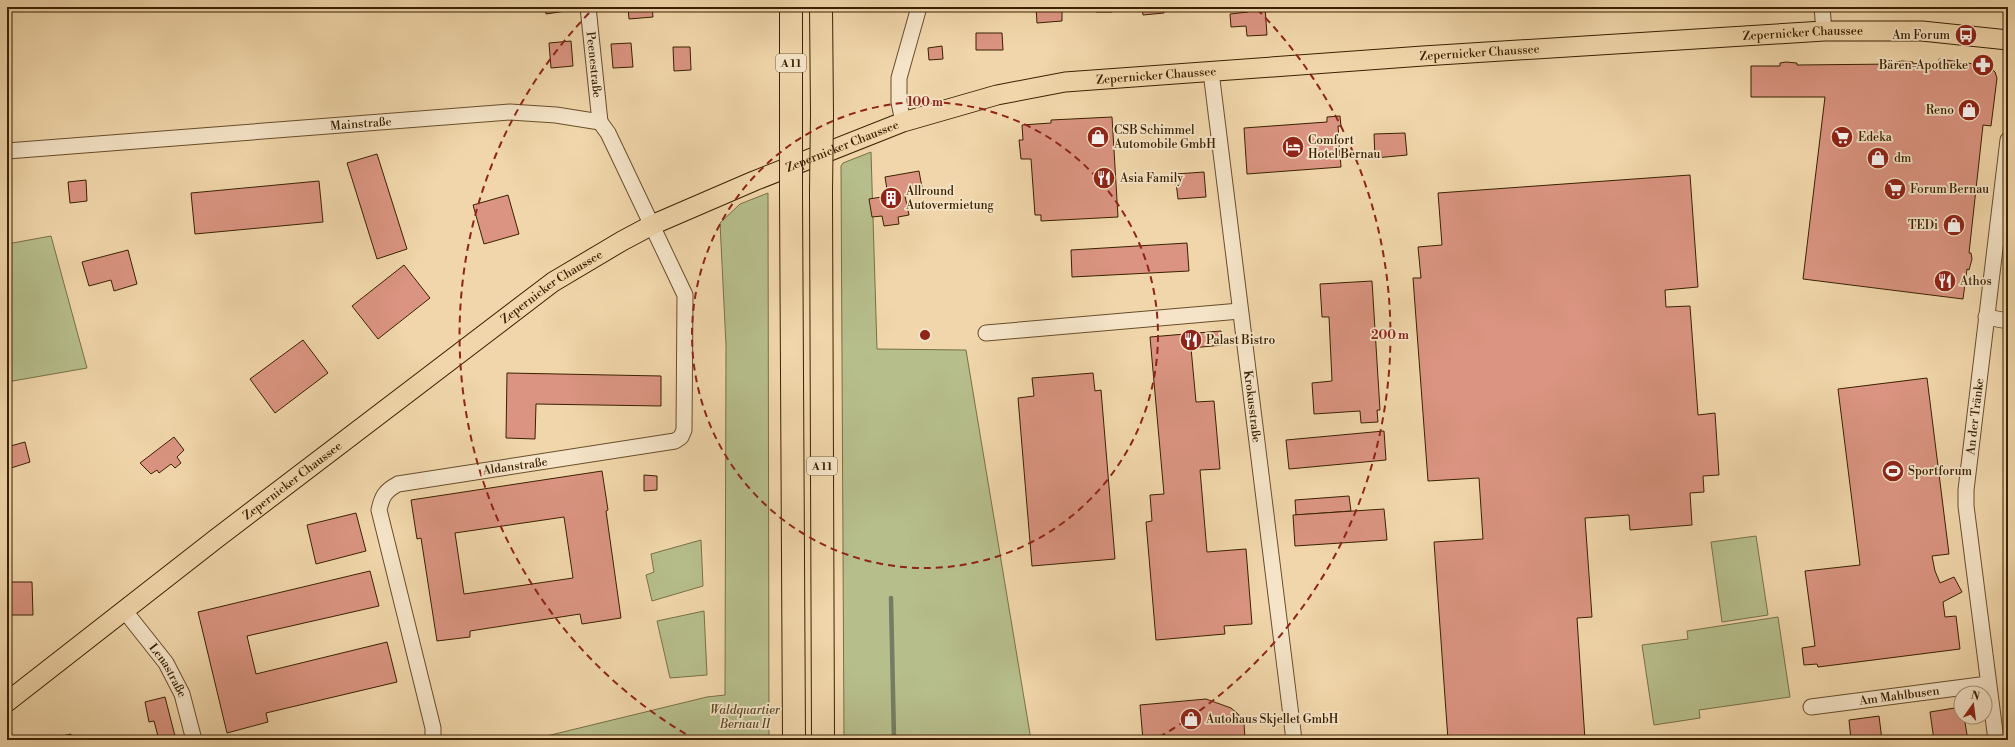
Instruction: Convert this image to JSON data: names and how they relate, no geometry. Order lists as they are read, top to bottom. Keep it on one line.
{"streets":{"highway":["A 11"],"main road":["Zepernicker Chaussee"],"street":["Peenestraße","Mainstraße","Krokusstraße","An der Tränke","Aldanstraße","Lenastraße","Am Mahlbusen"]},"crossings":[["Zepernicker Chaussee","Krokusstraße"],["Zepernicker Chaussee","Aldanstraße"],["Zepernicker Chaussee","Lenastraße"],["Peenestraße","Mainstraße"],["An der Tränke","Am Mahlbusen"]],"parks":["Waldquartier Bernau II"],"places":{"bus stop":["Am Forum"],"pharmacy":["Bären-Apotheke"],"shop":["Reno","CSB Schimmel Automobile GmbH","dm","TEDi","Autohaus Skjellet GmbH"],"supermarket":["Edeka","Forum Bernau"],"hotel":["Comfort Hotel Bernau"],"restaurant":["Asia Family","Athos","Palast Bistro"],"building":["Allround Autovermietung"],"sports":["Sportforum"]},"north":"top","rings":["100 m","200 m"]}
